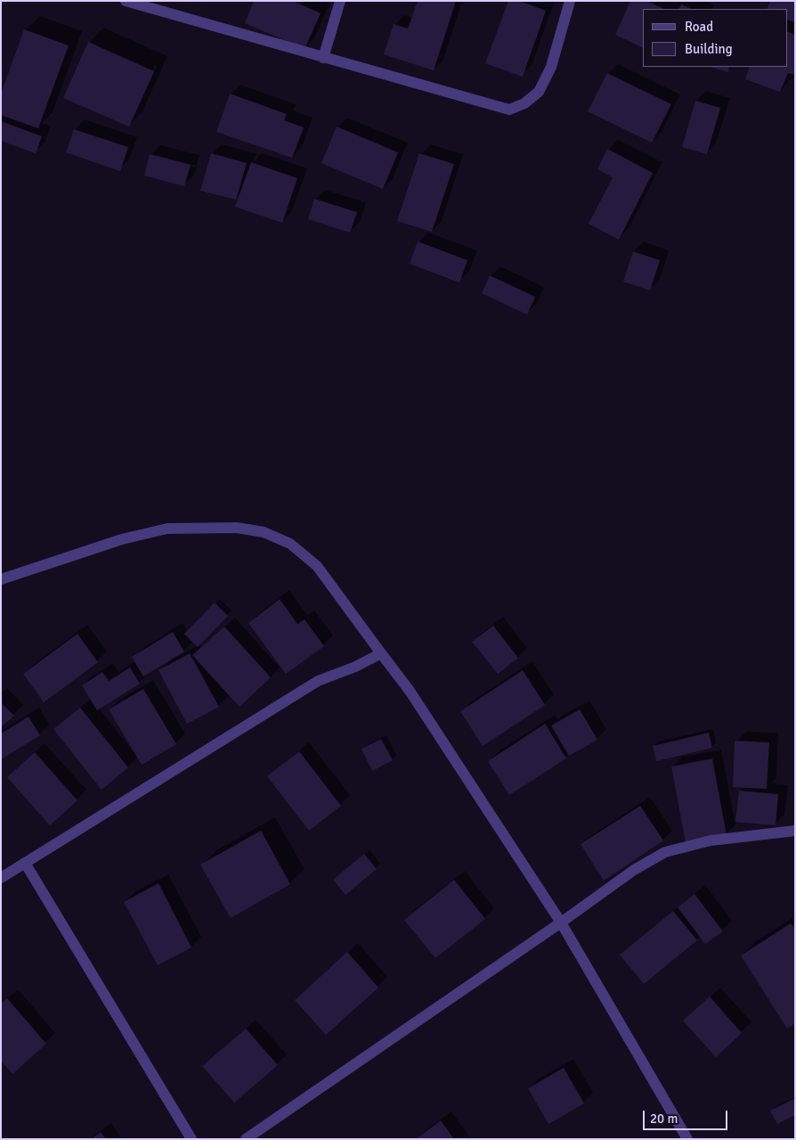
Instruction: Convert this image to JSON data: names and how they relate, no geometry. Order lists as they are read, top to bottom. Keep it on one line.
{"legend":["Road","Building"],"scale_bar":"20 m"}
